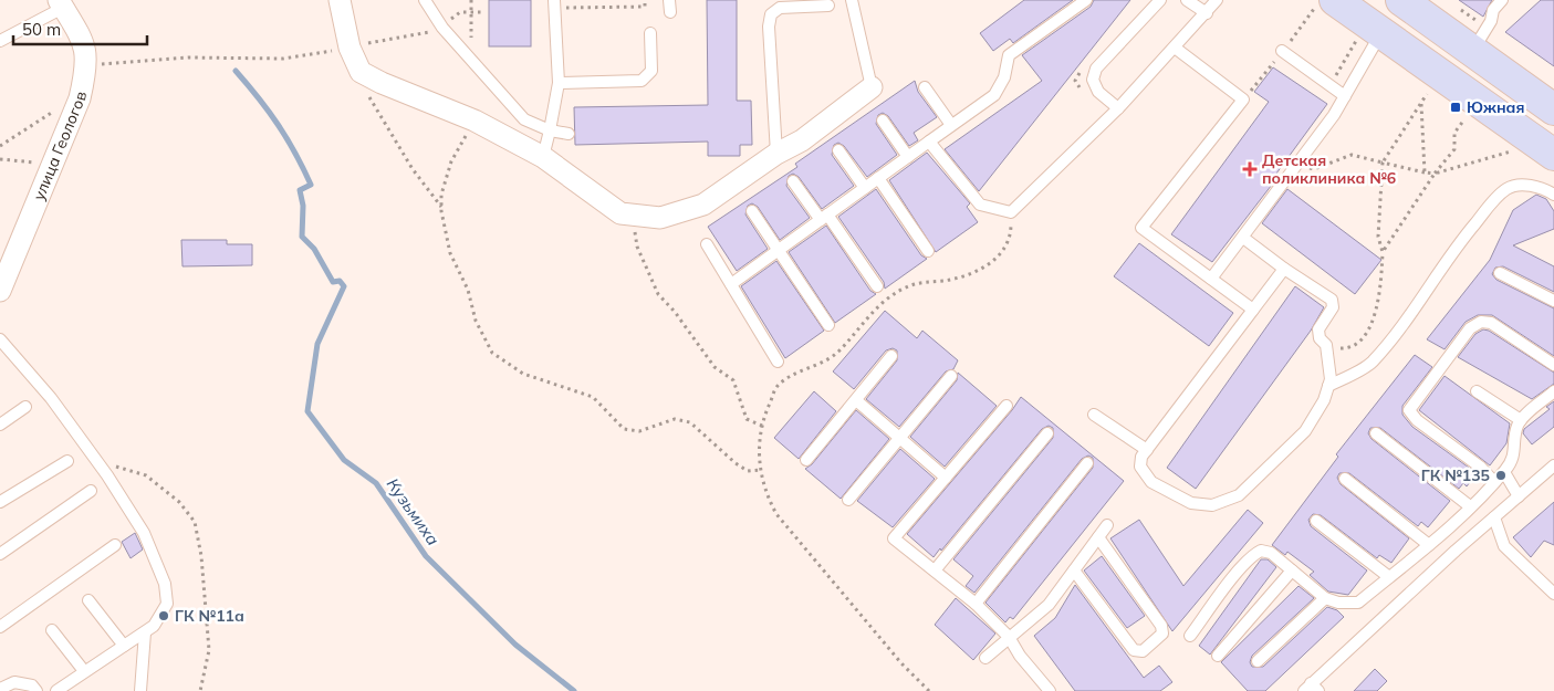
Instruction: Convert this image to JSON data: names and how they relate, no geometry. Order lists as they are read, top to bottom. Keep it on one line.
{"streets":{"street":["улица Геологов"]},"water":["Кузьмиха"],"places":{"transit":["Южная"],"health":["Детская поликлиника №6"],"other":["ГК №135","ГК №11а"]},"scale_bar":"50 m"}
